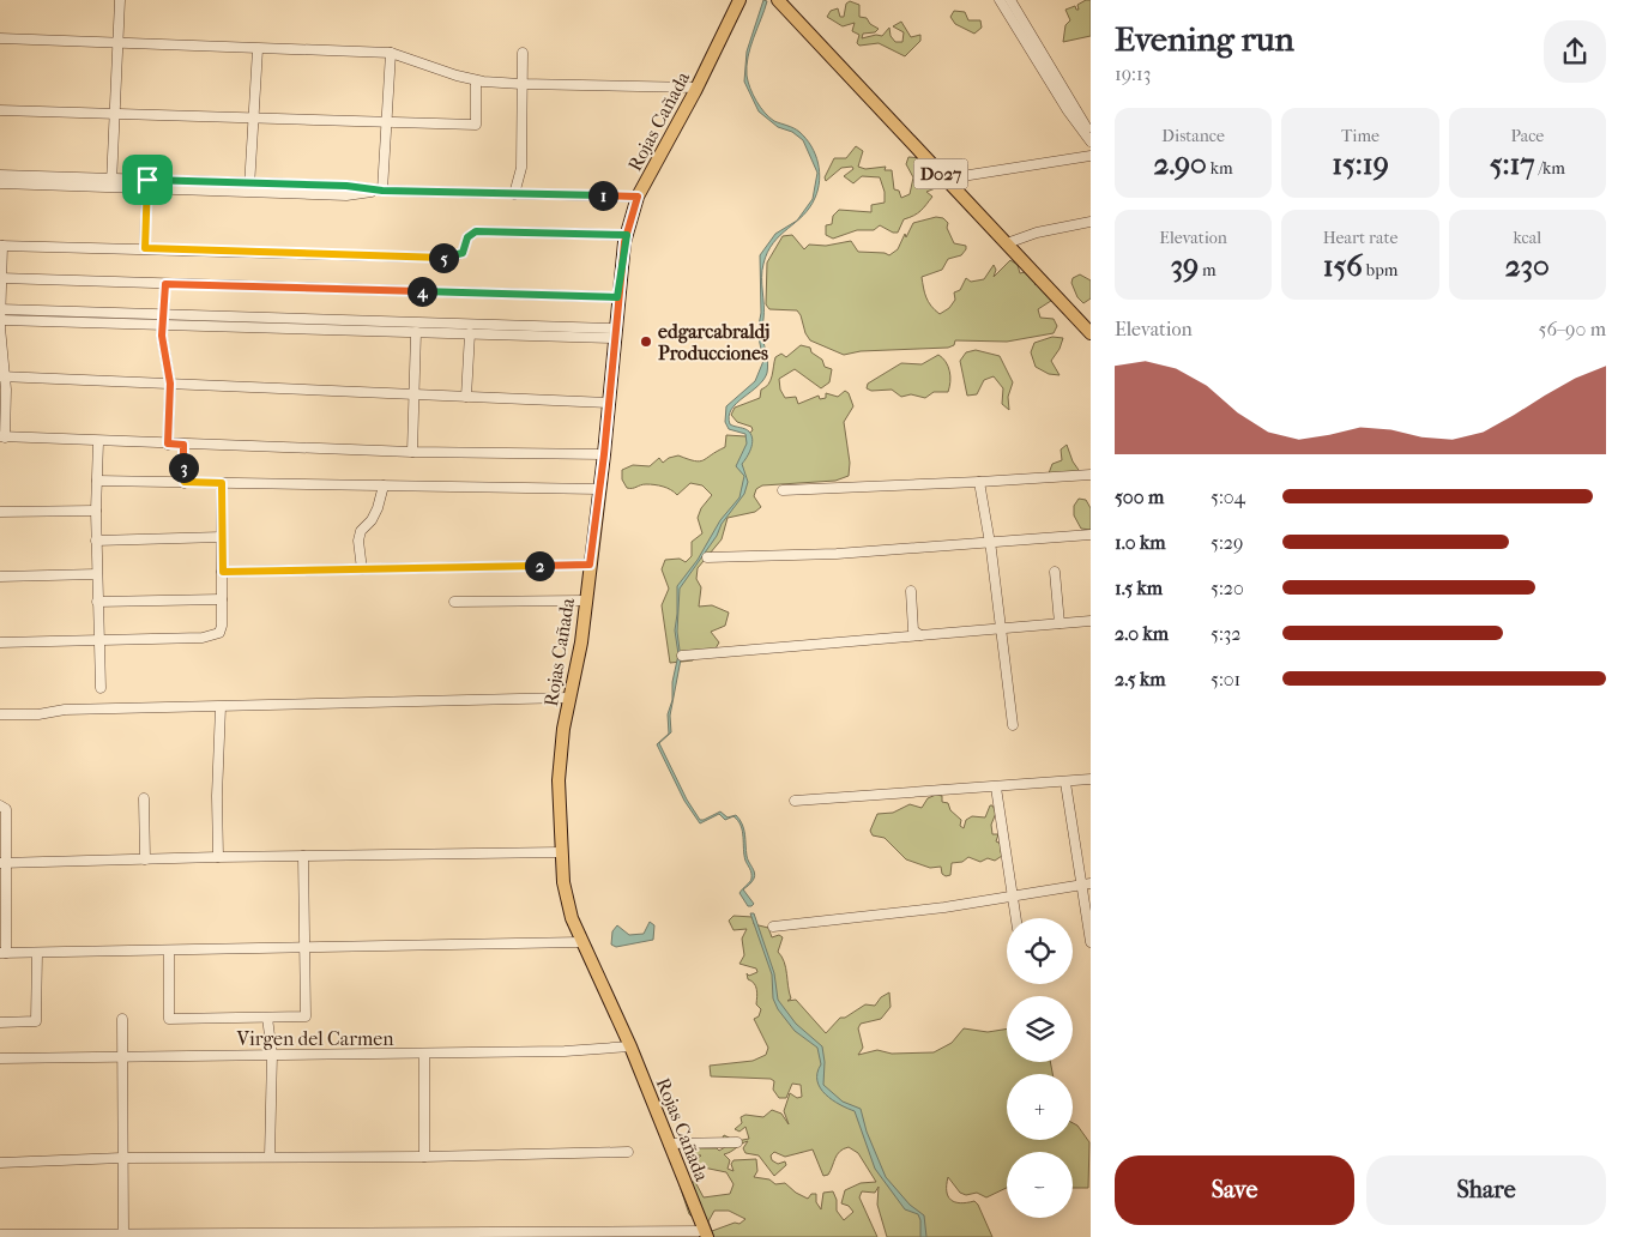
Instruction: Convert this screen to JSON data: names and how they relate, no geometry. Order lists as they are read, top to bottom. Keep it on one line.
{"streets":{"main road":["Rojas Cañada","D027"],"street":["Virgen del Carmen"]},"crossings":[["Rojas Cañada","Virgen del Carmen"]],"places":["edgarcabraldj Producciones"],"page":{"heading":["Evening run","19:13"],"stats":[["Distance","2.90 km"],["Time","15:19"],["Pace","5:17 /km"],["Elevation","39 m"],["Heart rate","156 bpm"],["kcal","230"]],"pins":["1","5","4","3","2"],"chart":["Elevation","56–90 m"],"list":[{"name":"500 m","note":"5:04"},{"name":"1.0 km","note":"5:29"},{"name":"1.5 km","note":"5:20"},{"name":"2.0 km","note":"5:32"},{"name":"2.5 km","note":"5:01"}],"map_buttons":["+","−"],"buttons":["Save","Share"]}}
